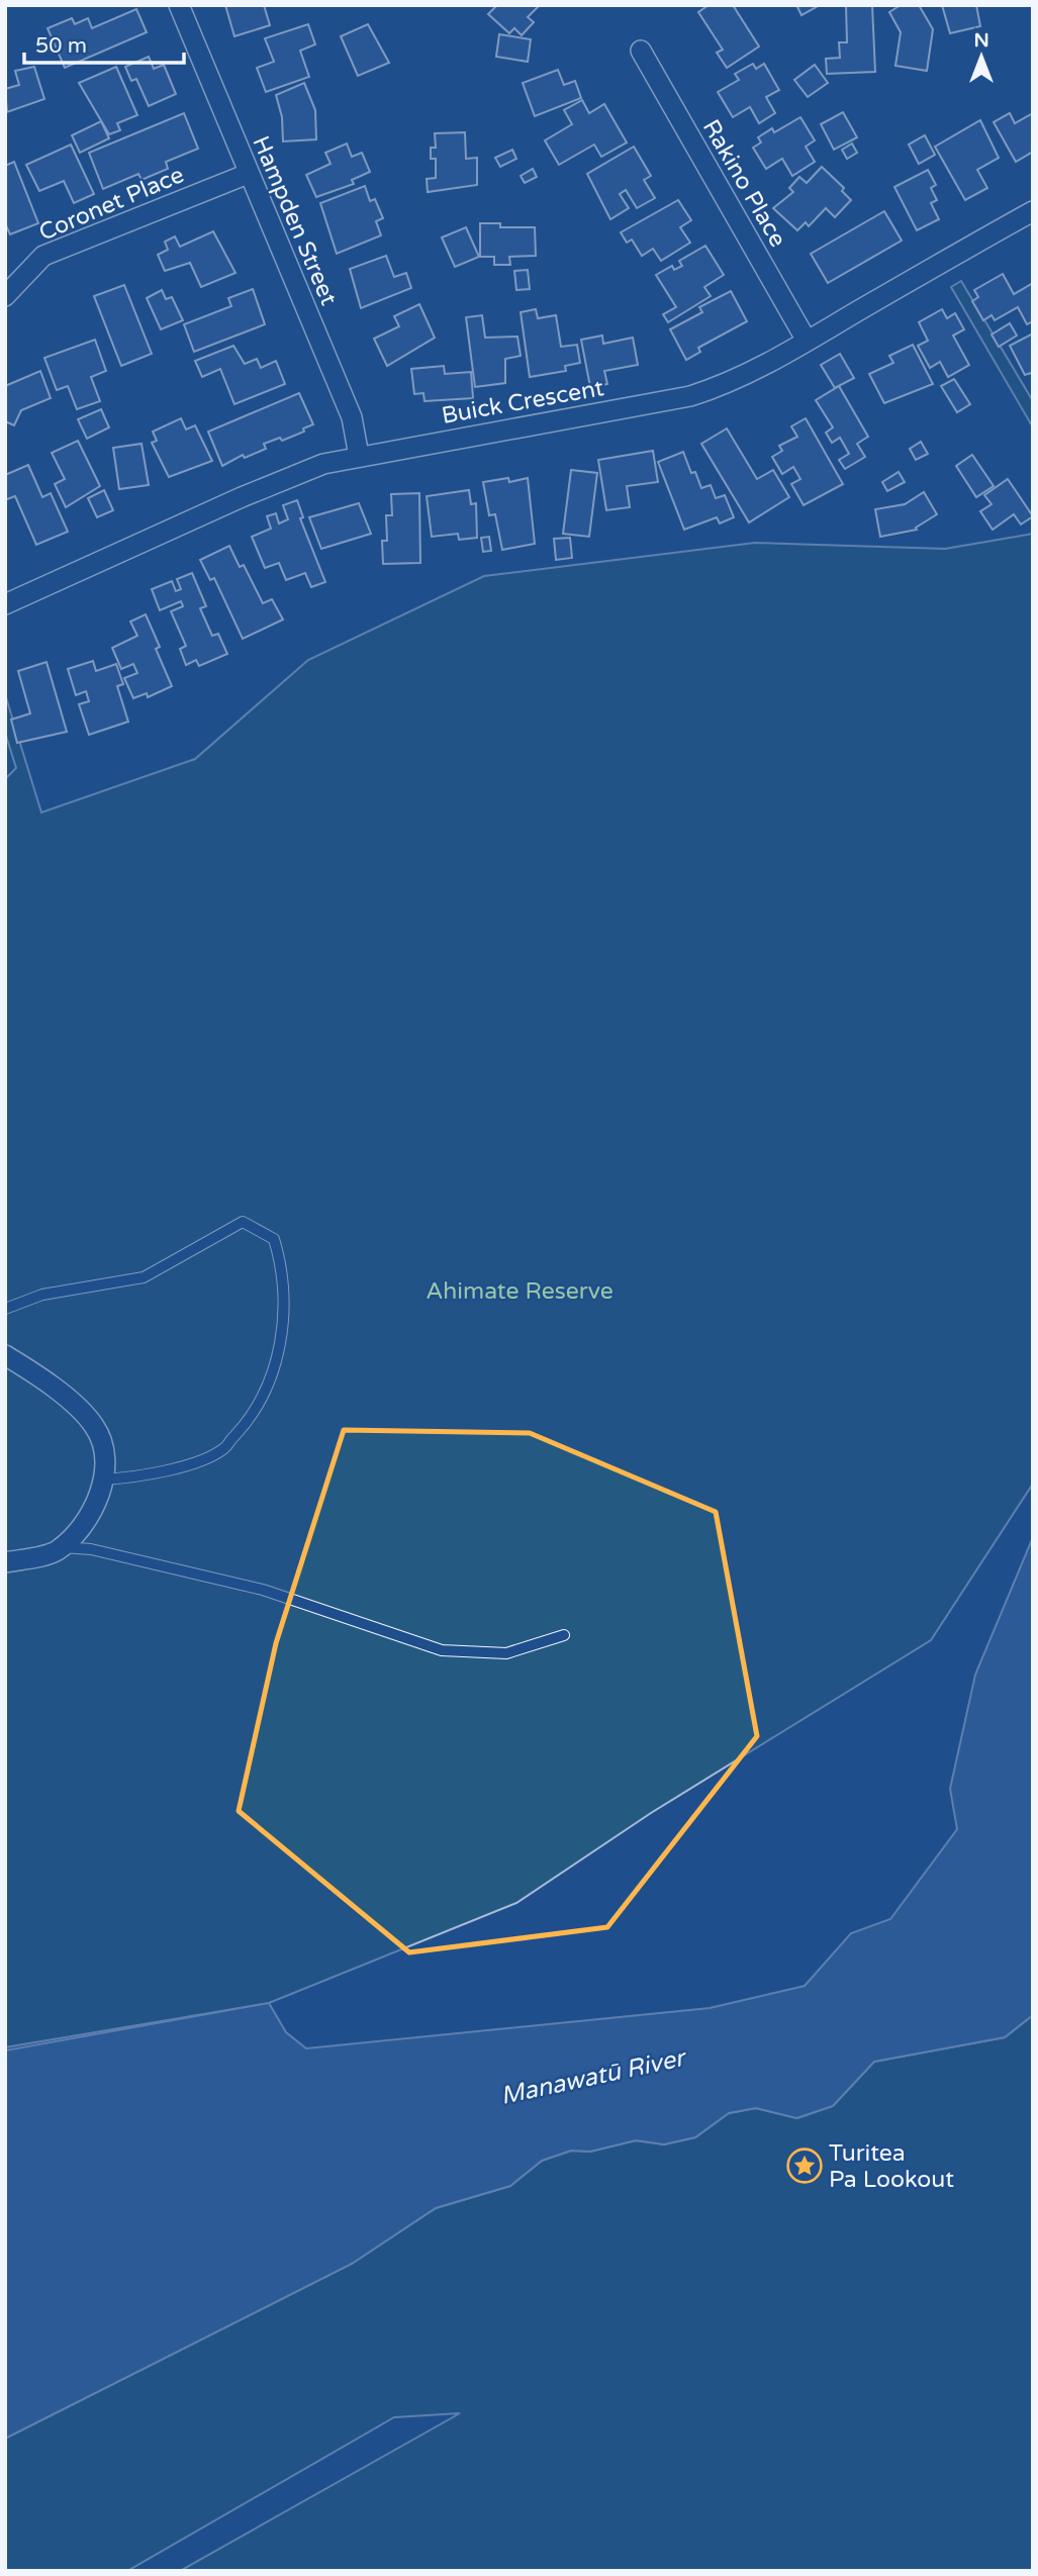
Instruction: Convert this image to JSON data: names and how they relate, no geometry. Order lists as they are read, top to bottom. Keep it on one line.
{"streets":{"street":["Rakino Place","Coronet Place","Hampden Street","Buick Crescent"]},"crossings":[["Rakino Place","Buick Crescent"],["Coronet Place","Hampden Street"],["Hampden Street","Buick Crescent"]],"water":["Manawatū River"],"parks":["Ahimate Reserve"],"places":{"place":["Turitea Pa Lookout"]},"scale_bar":"50 m","north":"top"}
